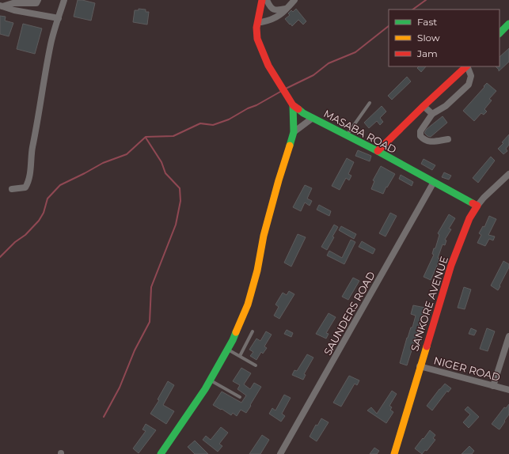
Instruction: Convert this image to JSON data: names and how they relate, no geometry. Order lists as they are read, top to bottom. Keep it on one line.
{"streets":{"street":["MASABA ROAD","SANKORE AVENUE","SAUNDERS ROAD","NIGER ROAD"]},"crossings":[["MASABA ROAD","SANKORE AVENUE"],["MASABA ROAD","SAUNDERS ROAD"],["SANKORE AVENUE","NIGER ROAD"]],"legend":["Fast","Slow","Jam"]}
